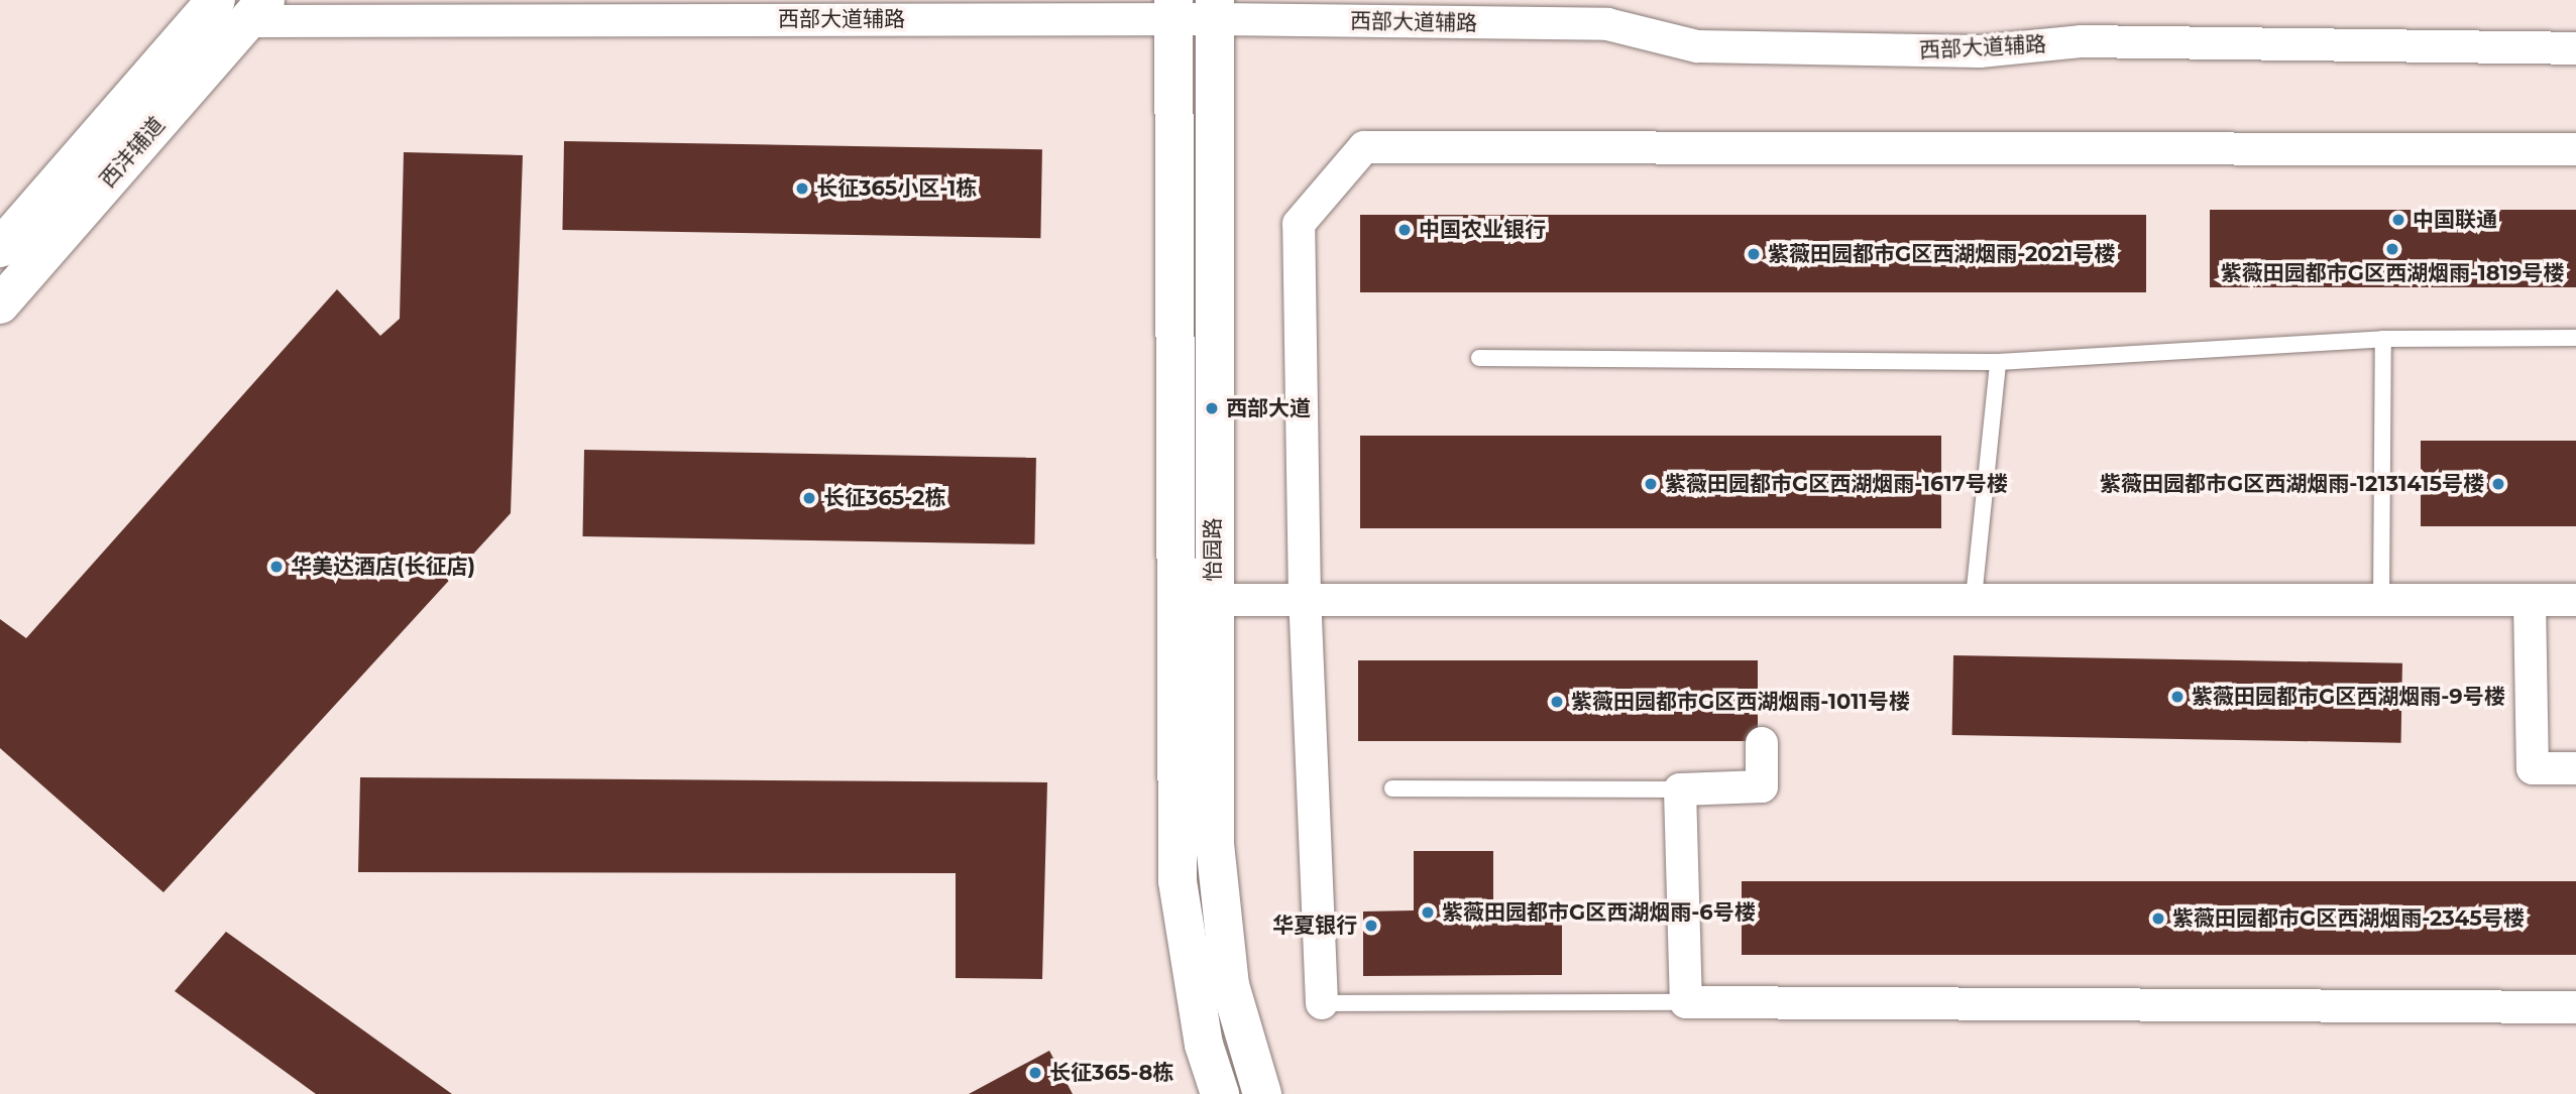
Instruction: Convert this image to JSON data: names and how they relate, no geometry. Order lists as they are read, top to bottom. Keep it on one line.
{"streets":{"street":["西部大道辅路","西沣辅道","怡园路"]},"crossings":[["西部大道辅路","西沣辅道"],["西部大道辅路","怡园路"]],"places":["长征365小区-1栋","中国联通","中国农业银行","紫薇田园都市G区西湖烟雨-1819号楼","紫薇田园都市G区西湖烟雨-2021号楼","西部大道","紫薇田园都市G区西湖烟雨-1617号楼","紫薇田园都市G区西湖烟雨-12131415号楼","长征365-2栋","华美达酒店(长征店)","紫薇田园都市G区西湖烟雨-9号楼","紫薇田园都市G区西湖烟雨-1011号楼","紫薇田园都市G区西湖烟雨-6号楼","紫薇田园都市G区西湖烟雨-2345号楼","华夏银行","长征365-8栋"]}
